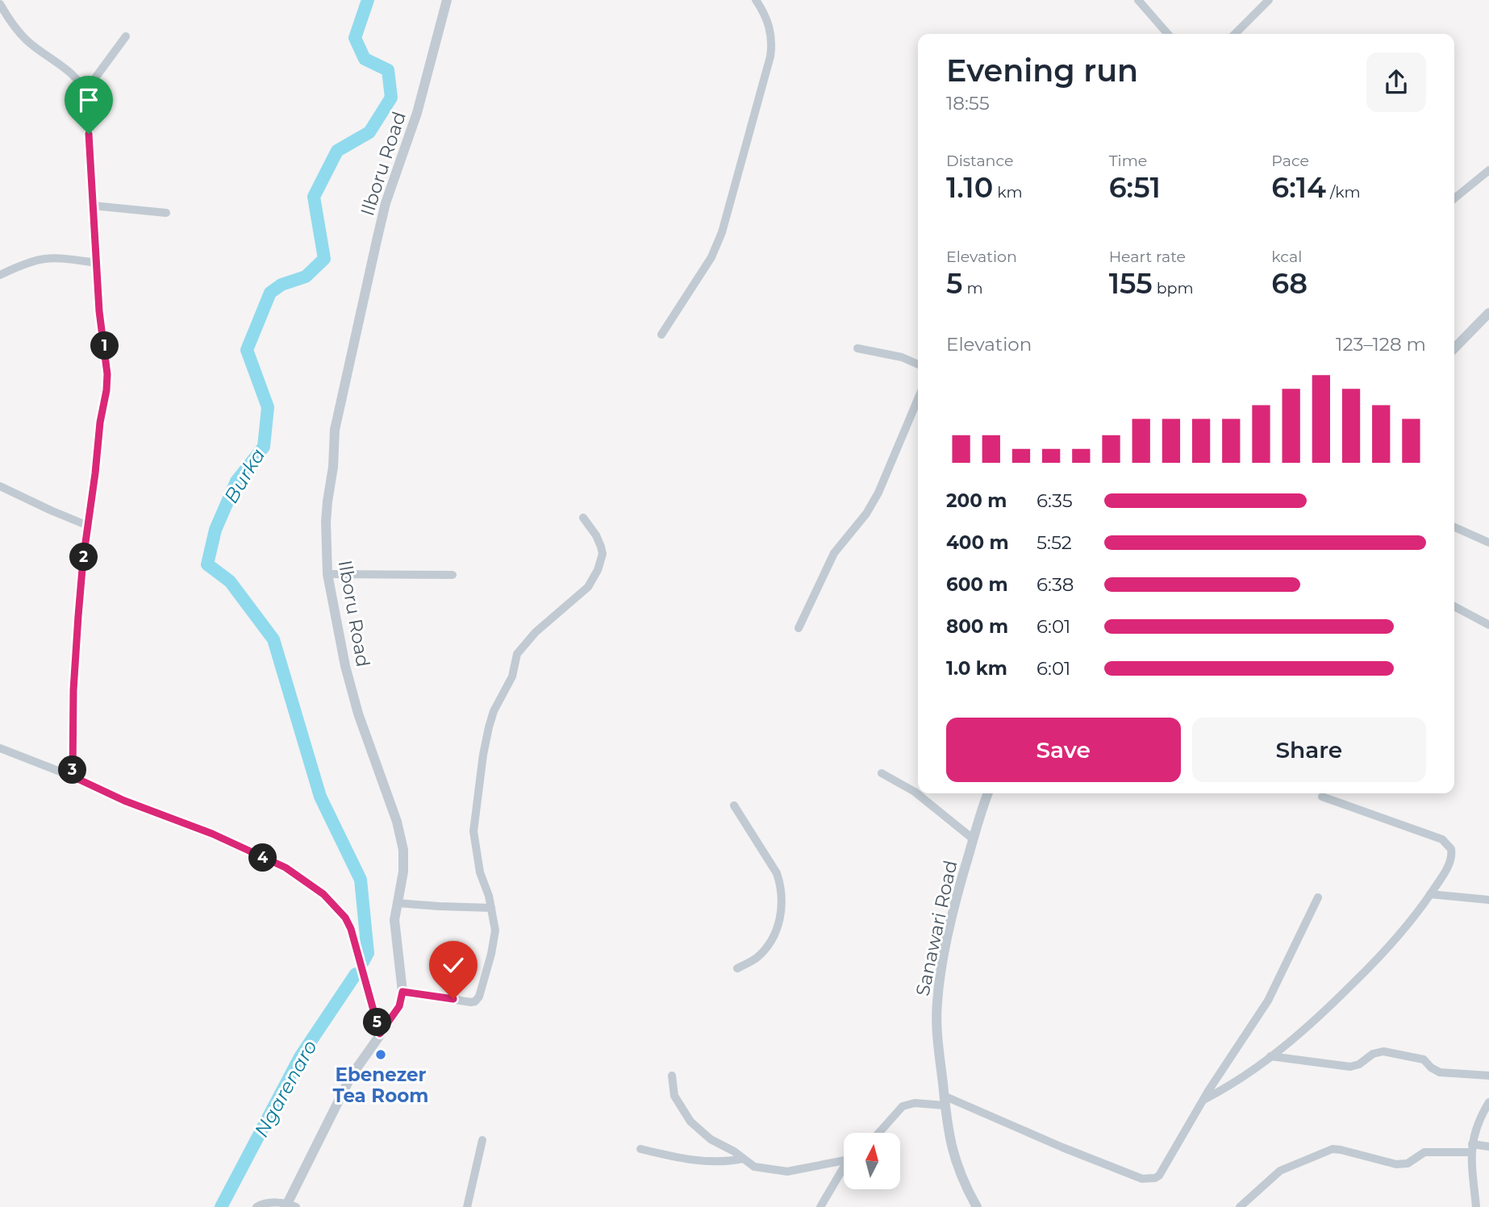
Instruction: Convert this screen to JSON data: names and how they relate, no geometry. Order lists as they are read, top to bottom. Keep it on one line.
{"streets":{"street":["Ilboru Road","Sanawari Road"]},"water":["Burka","Ngarenaro"],"places":["Ebenezer Tea Room"],"north":"top","page":{"heading":["Evening run","18:55"],"stats":[["Distance","1.10 km"],["Time","6:51"],["Pace","6:14 /km"],["Elevation","5 m"],["Heart rate","155 bpm"],["kcal","68"]],"chart":["Elevation","123–128 m"],"pins":["1","2","3","4","5"],"list":[{"name":"200 m","note":"6:35"},{"name":"400 m","note":"5:52"},{"name":"600 m","note":"6:38"},{"name":"800 m","note":"6:01"},{"name":"1.0 km","note":"6:01"}],"buttons":["Save","Share"]}}
